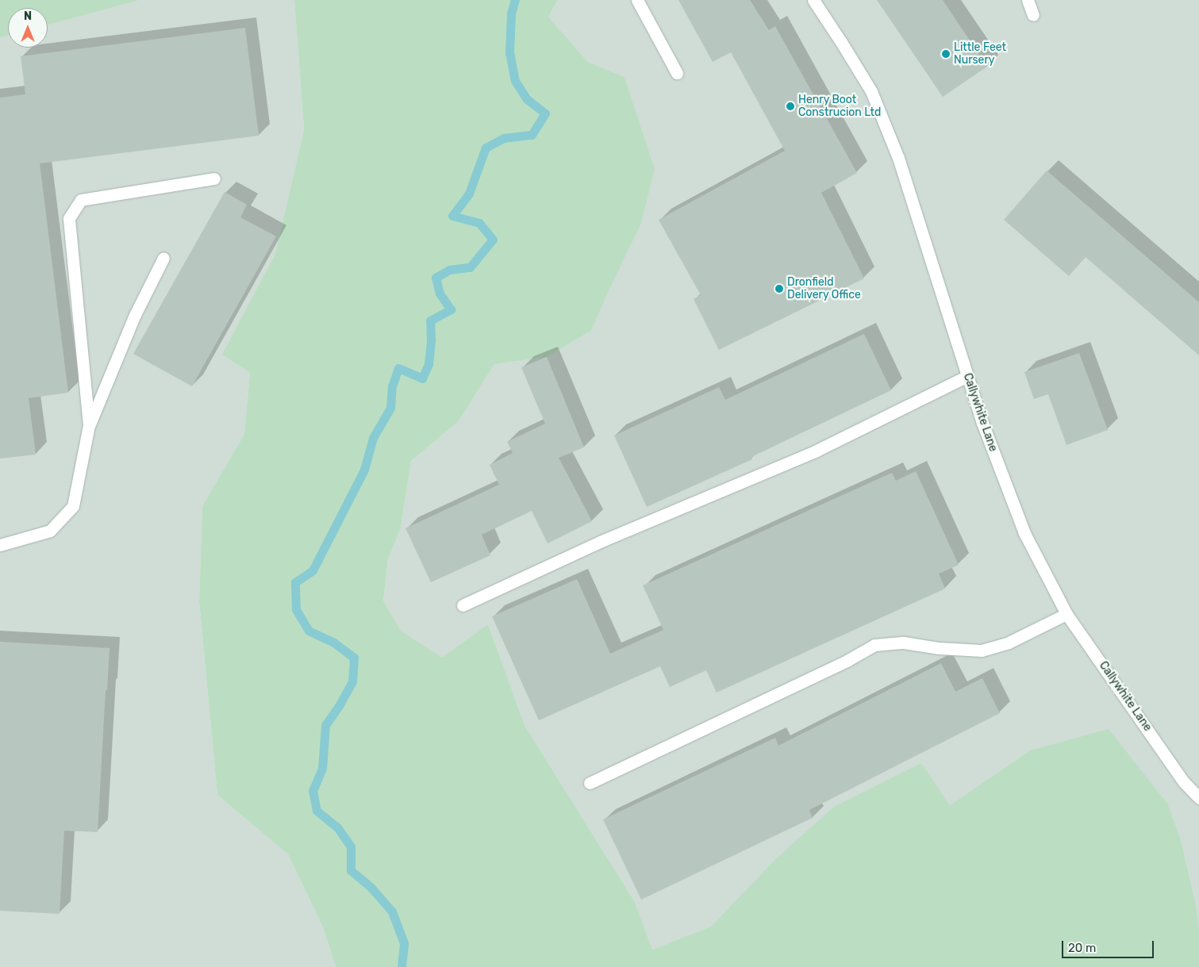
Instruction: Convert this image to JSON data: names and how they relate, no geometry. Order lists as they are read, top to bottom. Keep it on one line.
{"streets":{"street":["Callywhite Lane"]},"places":["Little Feet Nursery","Henry Boot Construcion Ltd","Dronfield Delivery Office"],"scale_bar":"20 m","north":"top"}
